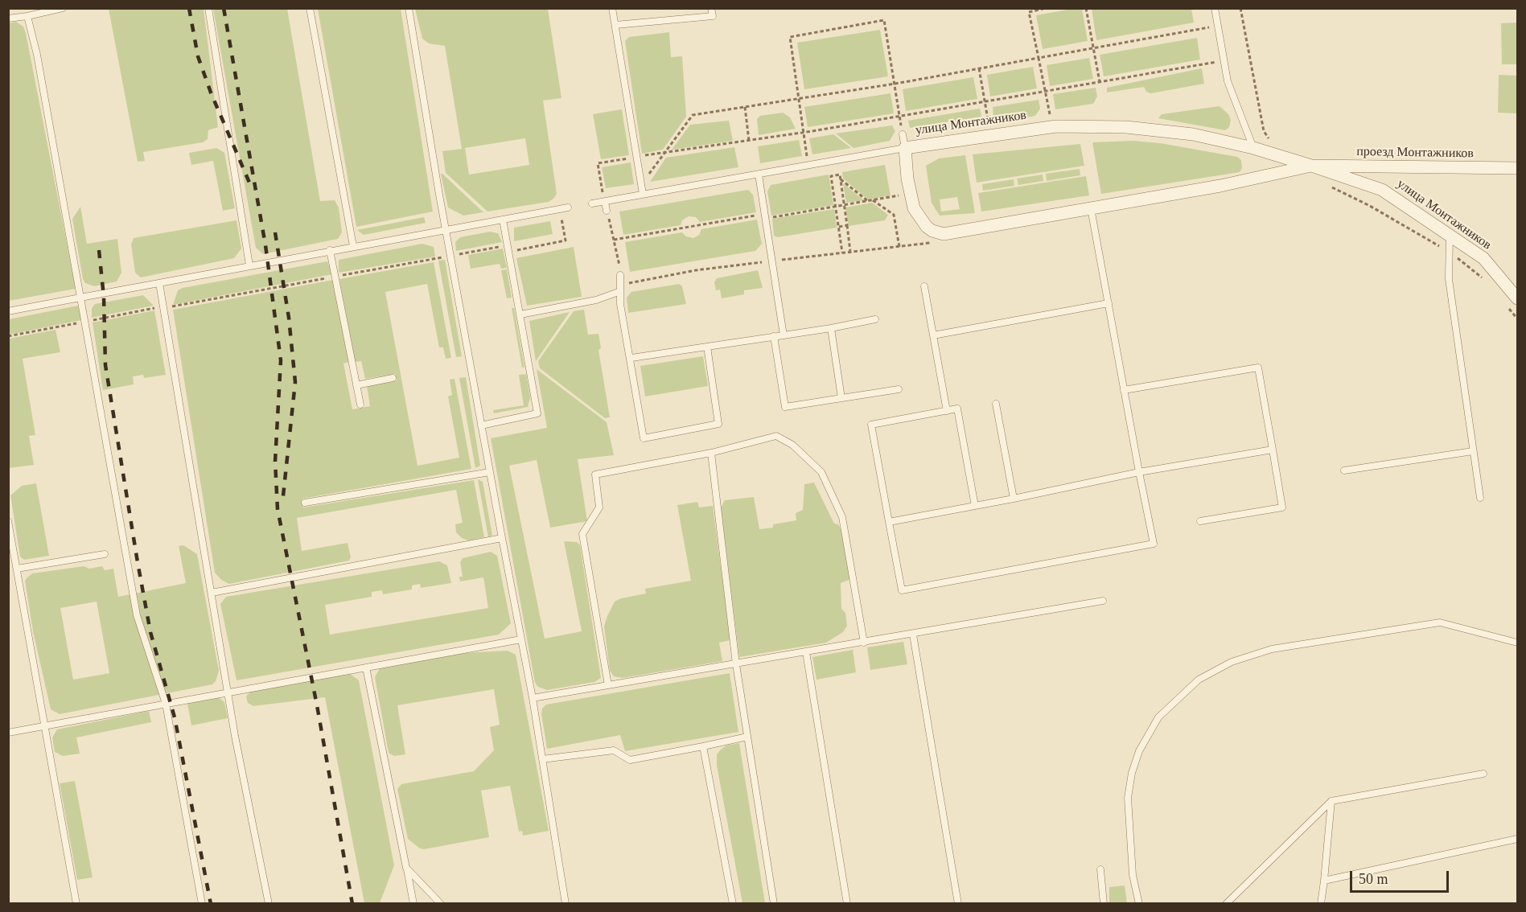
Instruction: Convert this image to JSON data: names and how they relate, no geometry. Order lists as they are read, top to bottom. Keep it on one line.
{"streets":{"street":["улица Монтажников","проезд Монтажников"]},"crossings":[["улица Монтажников","проезд Монтажников"]],"scale_bar":"50 m"}
